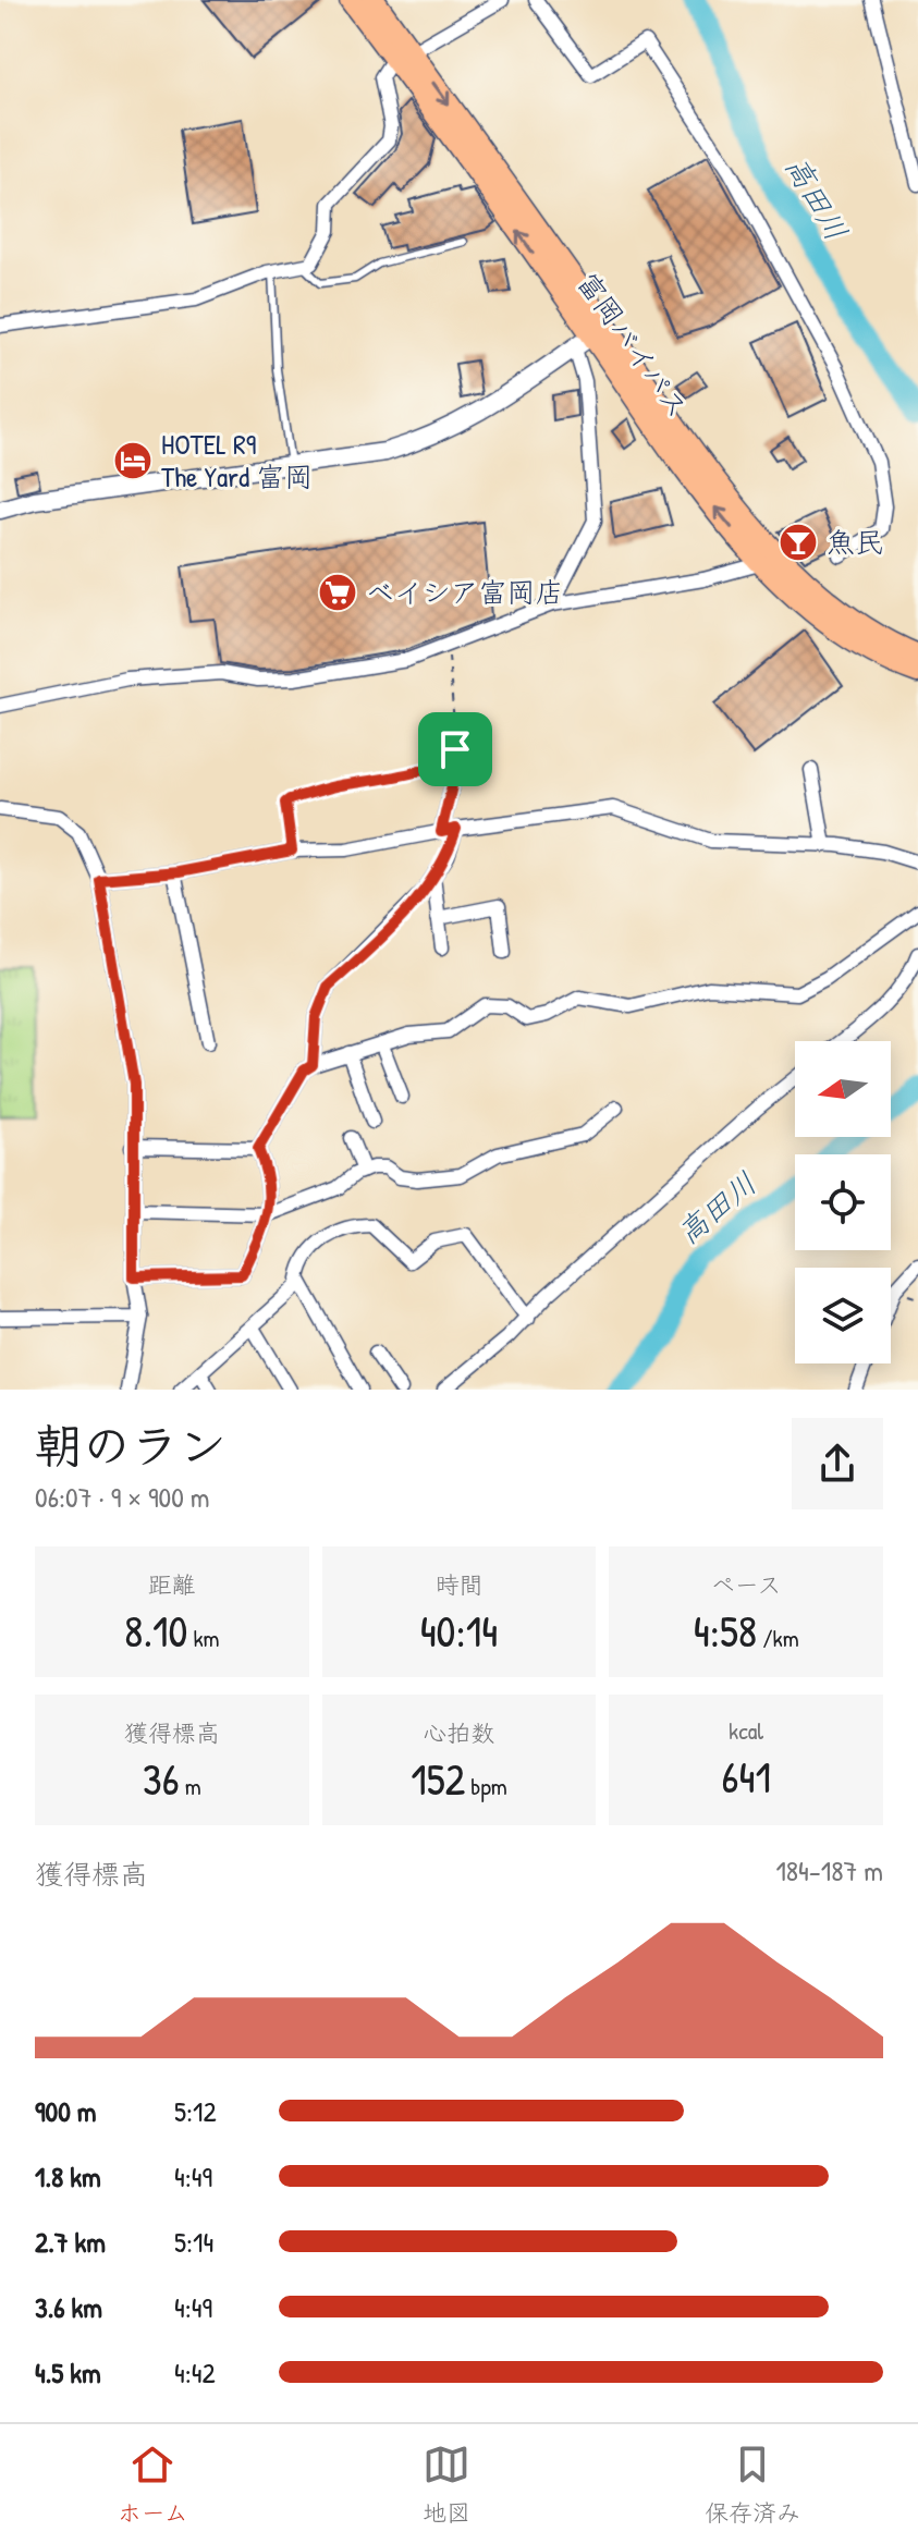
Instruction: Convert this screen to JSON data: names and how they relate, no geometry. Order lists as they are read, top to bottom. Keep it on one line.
{"streets":{"highway":["富岡バイパス"]},"water":["高田川"],"places":{"hotel":["HOTEL R9 The Yard 富岡"],"bar":["魚民"],"supermarket":["ベイシア富岡店"]},"north":"left","page":{"heading":["朝のラン","06:07 · 9 × 900 m"],"stats":[["距離","8.10 km"],["時間","40:14"],["ペース","4:58 /km"],["獲得標高","36 m"],["心拍数","152 bpm"],["kcal","641"]],"chart":["獲得標高","184–187 m"],"list":[{"name":"900 m","note":"5:12"},{"name":"1.8 km","note":"4:49"},{"name":"2.7 km","note":"5:14"},{"name":"3.6 km","note":"4:49"},{"name":"4.5 km","note":"4:42"}],"tabs":["ホーム","地図","保存済み"]}}
